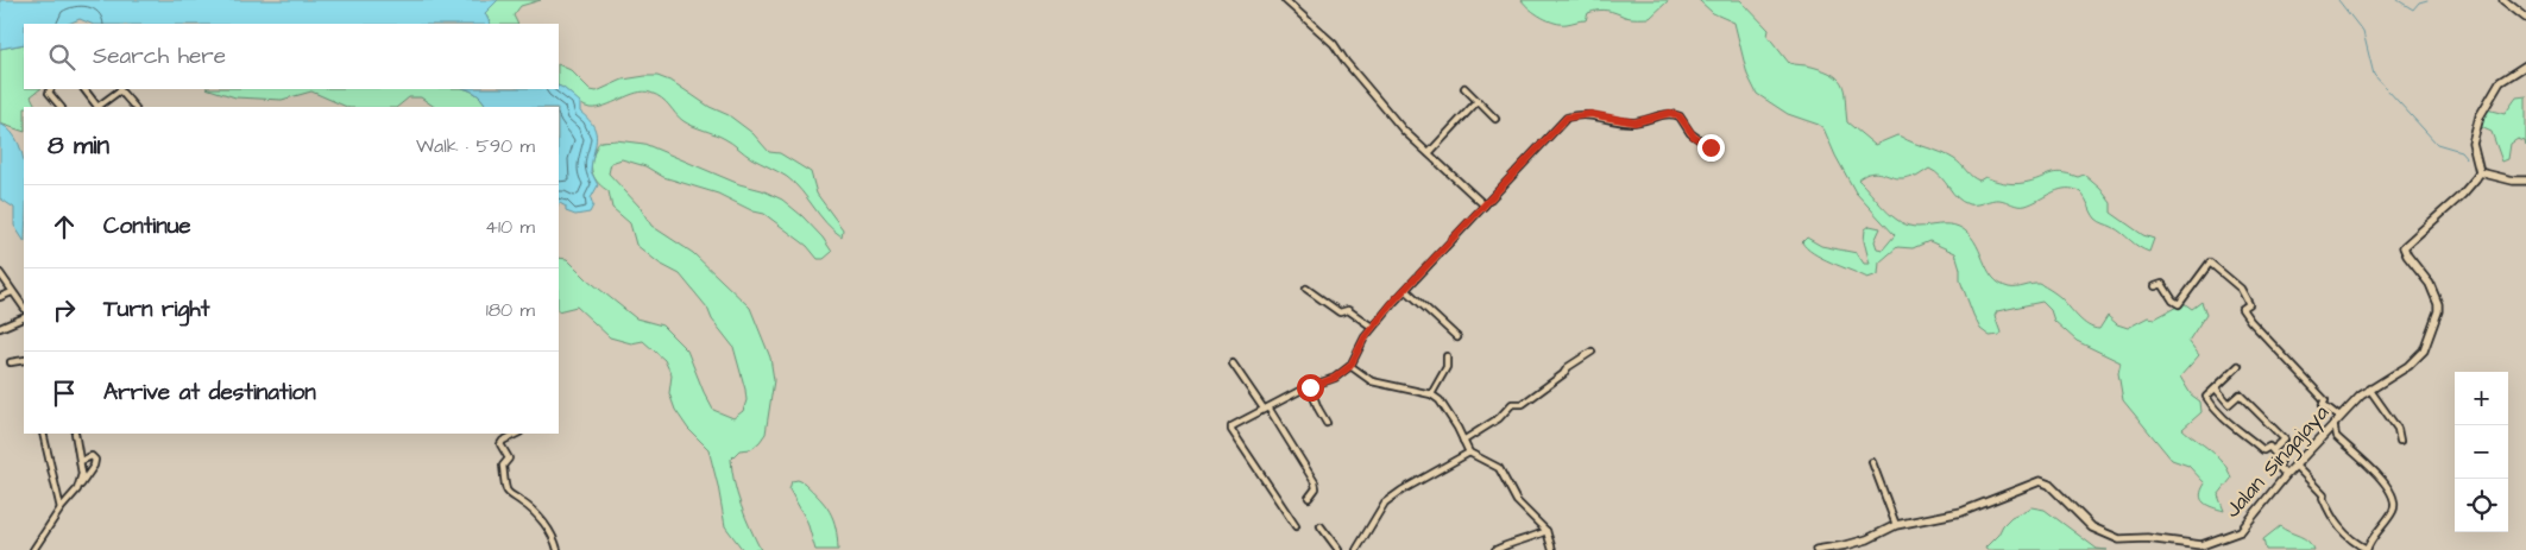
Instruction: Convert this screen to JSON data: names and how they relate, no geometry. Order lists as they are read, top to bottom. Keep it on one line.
{"streets":{"street":["Jalan Singajaya"]},"page":{"search":"Search here","heading":["8 min","Walk · 590 m"],"list":[["Continue","410 m"],["Turn right","180 m"],"Arrive at destination"],"map_buttons":["+","−"]}}
